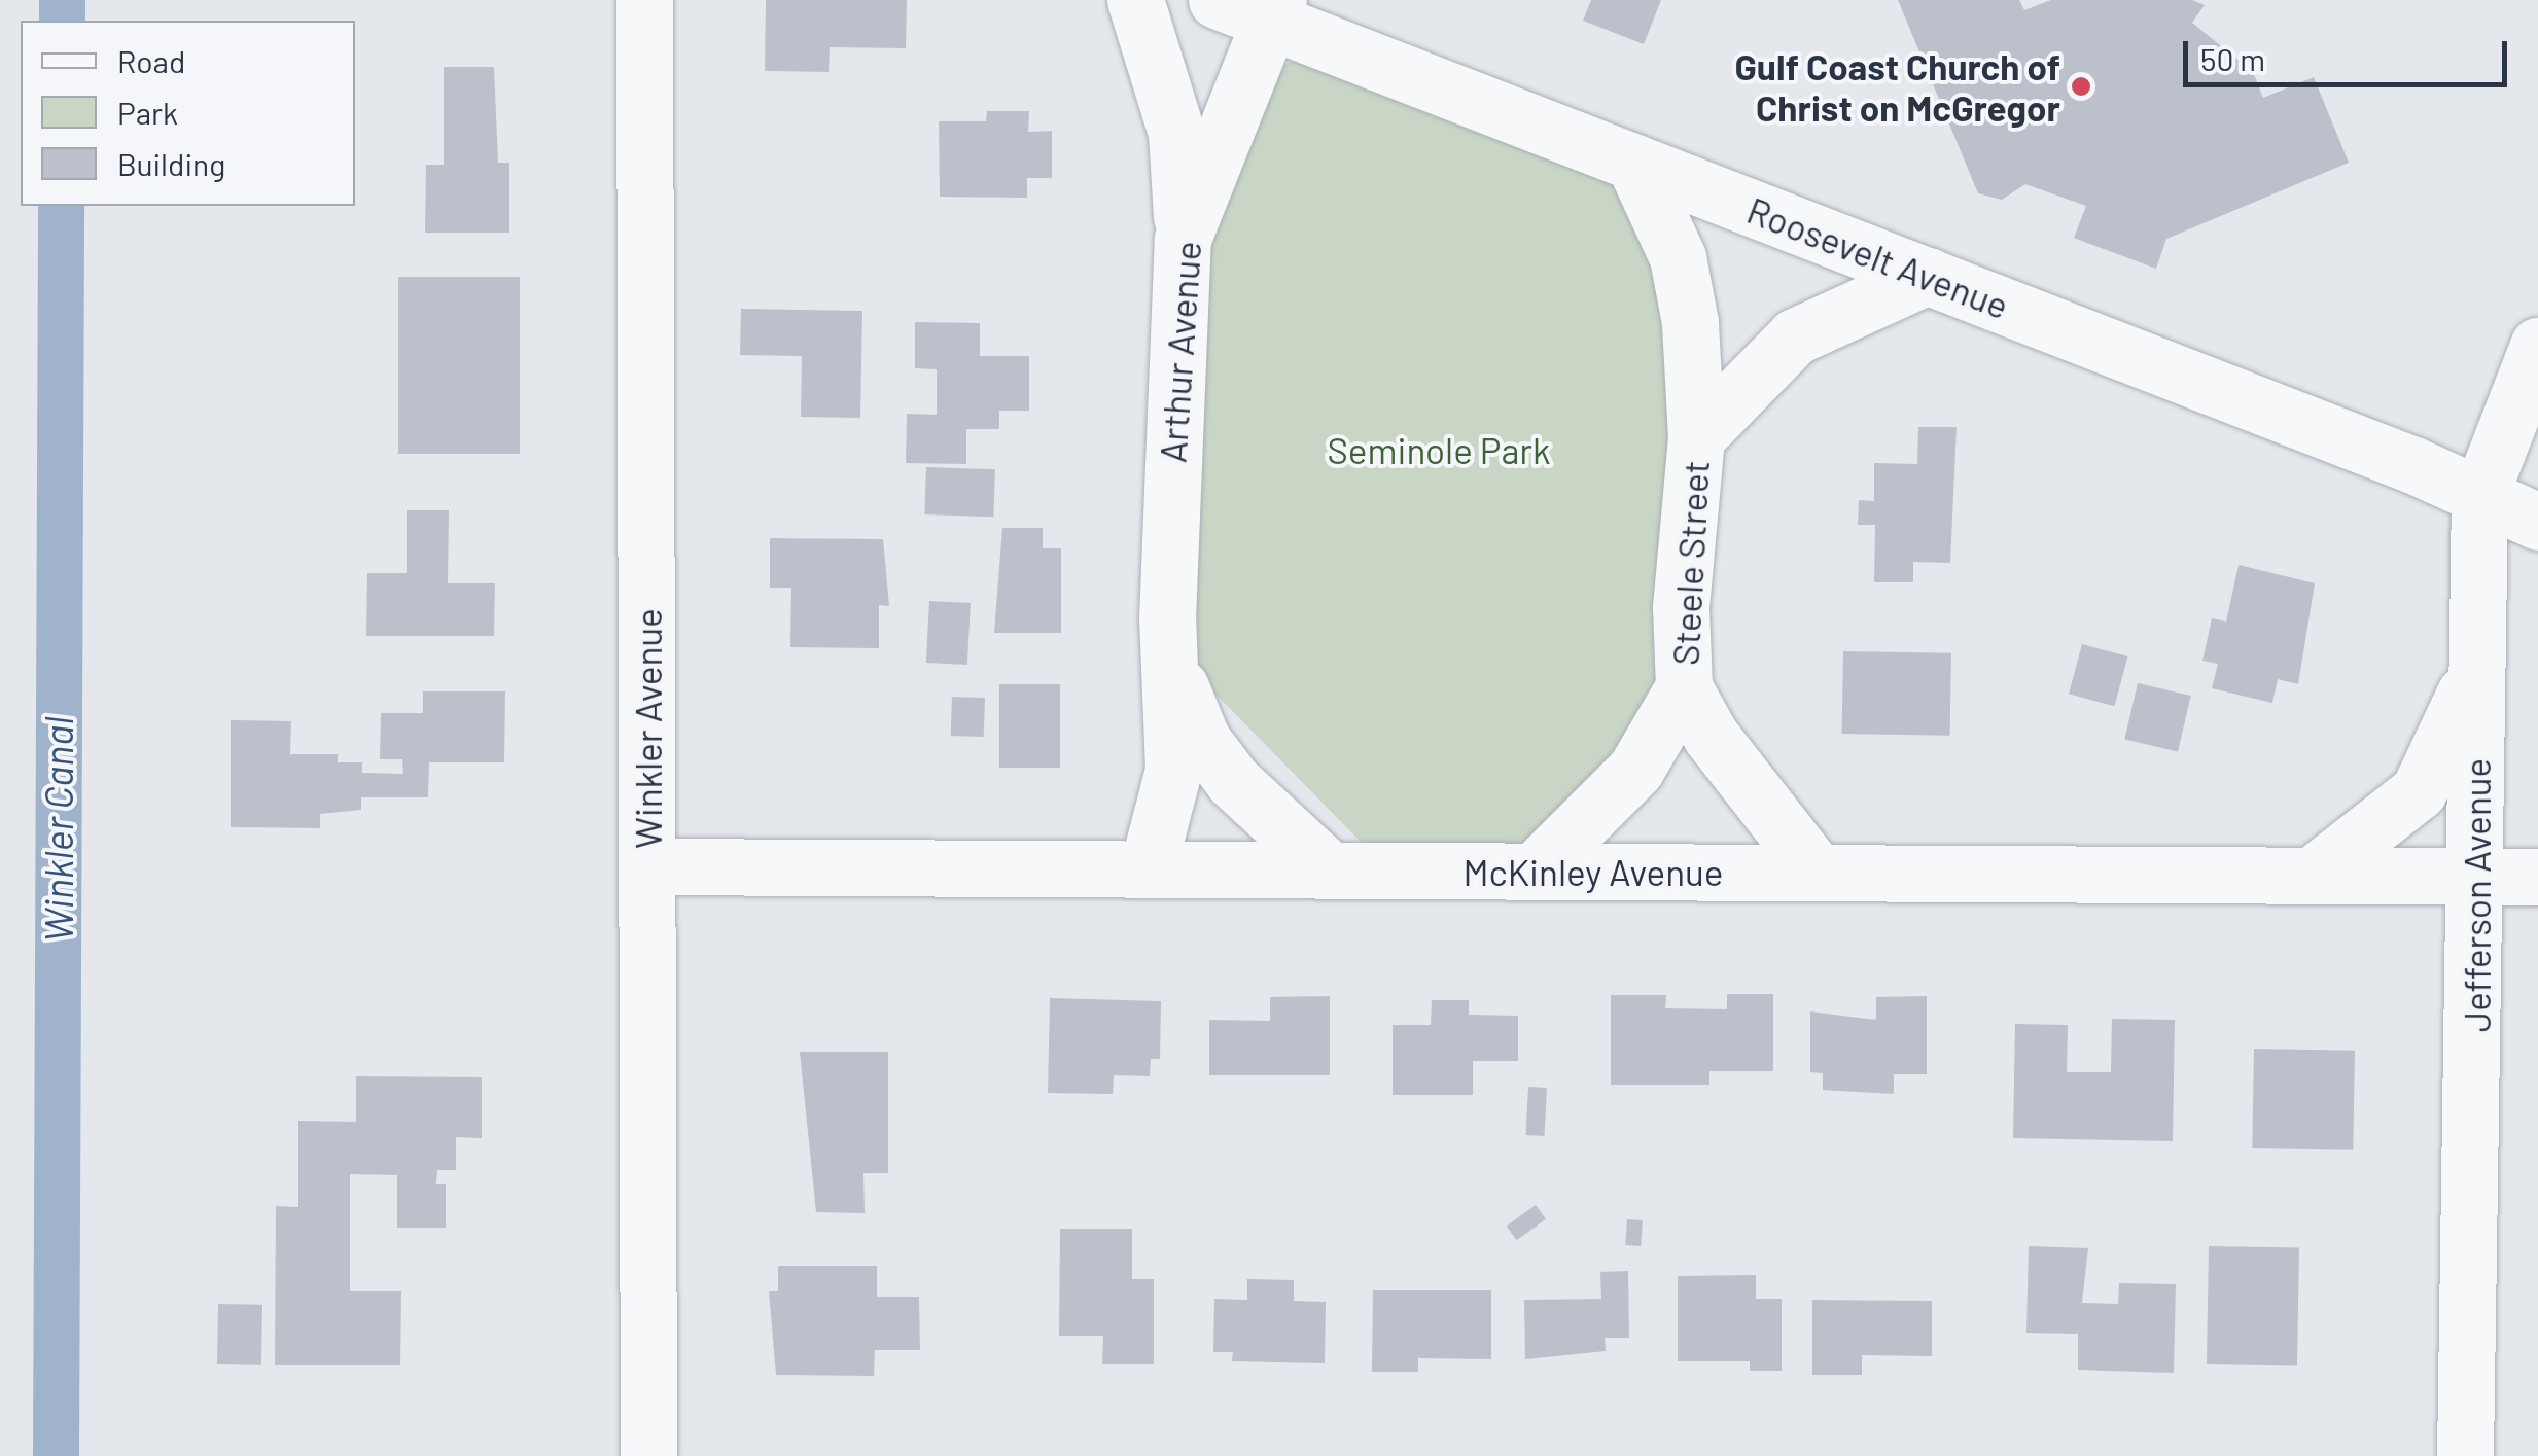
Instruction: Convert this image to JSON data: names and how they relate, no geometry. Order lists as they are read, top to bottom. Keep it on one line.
{"streets":{"street":["Roosevelt Avenue","Arthur Avenue","Steele Street","Winkler Avenue","McKinley Avenue","Jefferson Avenue"]},"crossings":[["Roosevelt Avenue","Arthur Avenue"],["Roosevelt Avenue","Steele Street"],["Roosevelt Avenue","Jefferson Avenue"],["Arthur Avenue","McKinley Avenue"],["Steele Street","McKinley Avenue"],["Winkler Avenue","McKinley Avenue"],["McKinley Avenue","Jefferson Avenue"]],"water":["Winkler Canal"],"parks":["Seminole Park"],"places":["Gulf Coast Church of Christ on McGregor"],"legend":["Road","Park","Building"],"scale_bar":"50 m"}
